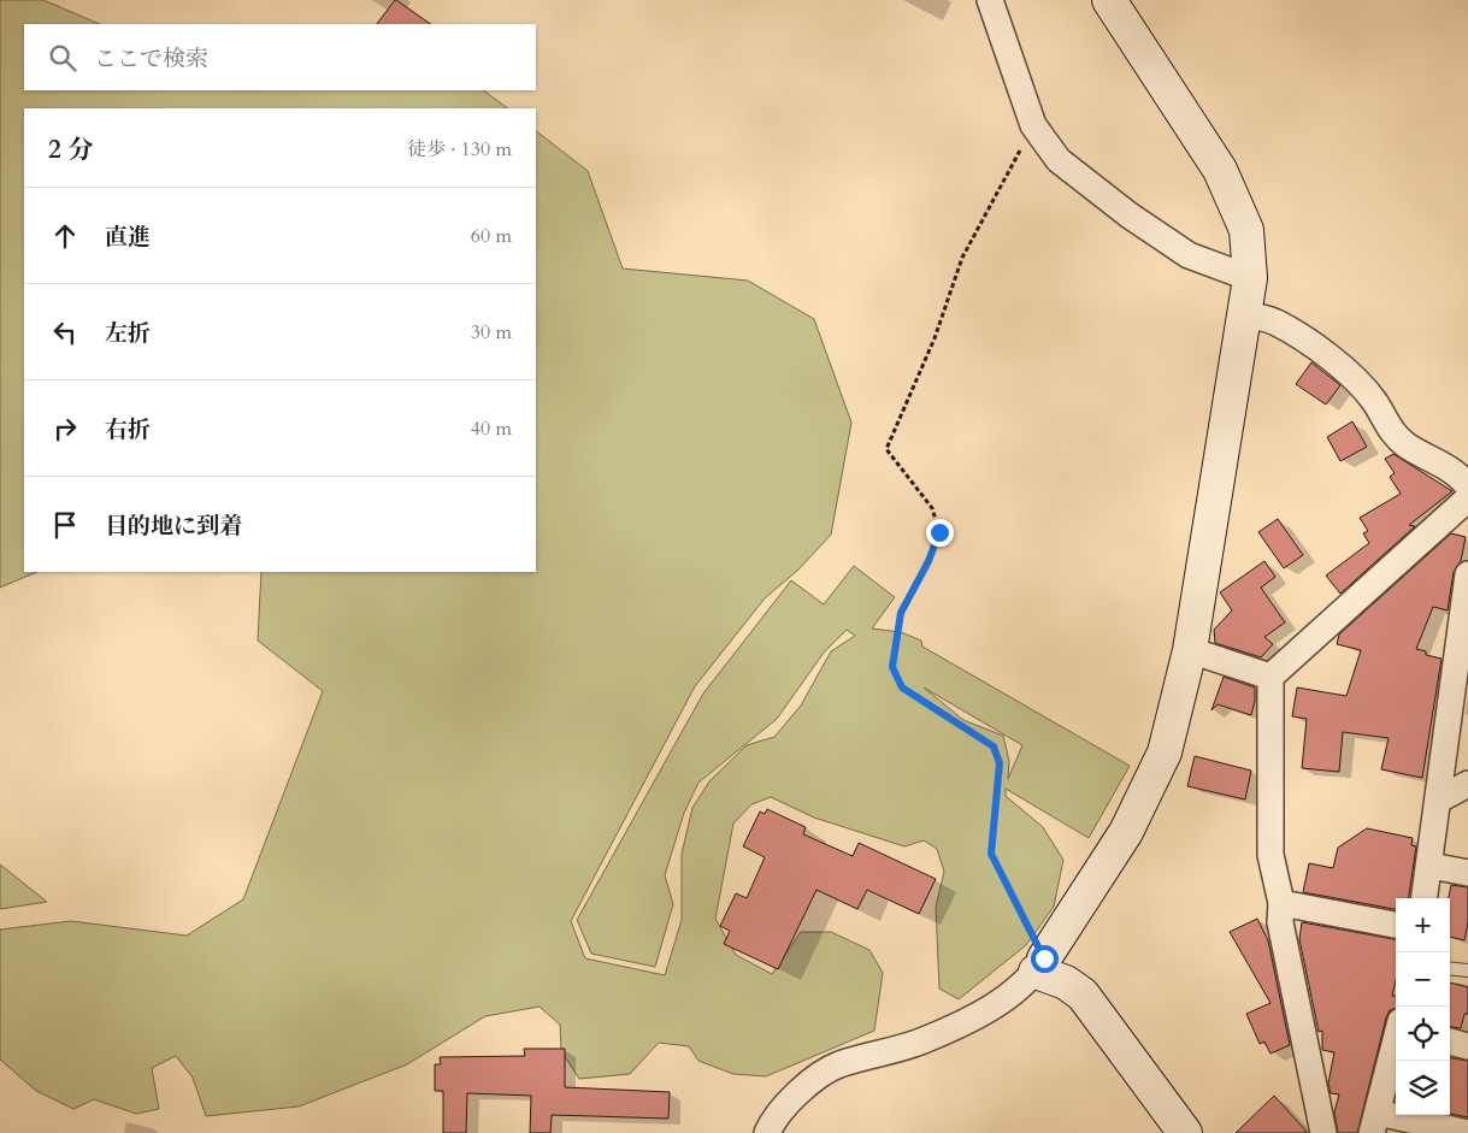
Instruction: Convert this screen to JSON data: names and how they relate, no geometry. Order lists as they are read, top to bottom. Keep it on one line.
{"page":{"search":"ここで検索","heading":["2 分","徒歩 · 130 m"],"list":[["直進","60 m"],["左折","30 m"],["右折","40 m"],"目的地に到着"],"map_buttons":["+","−"]}}
